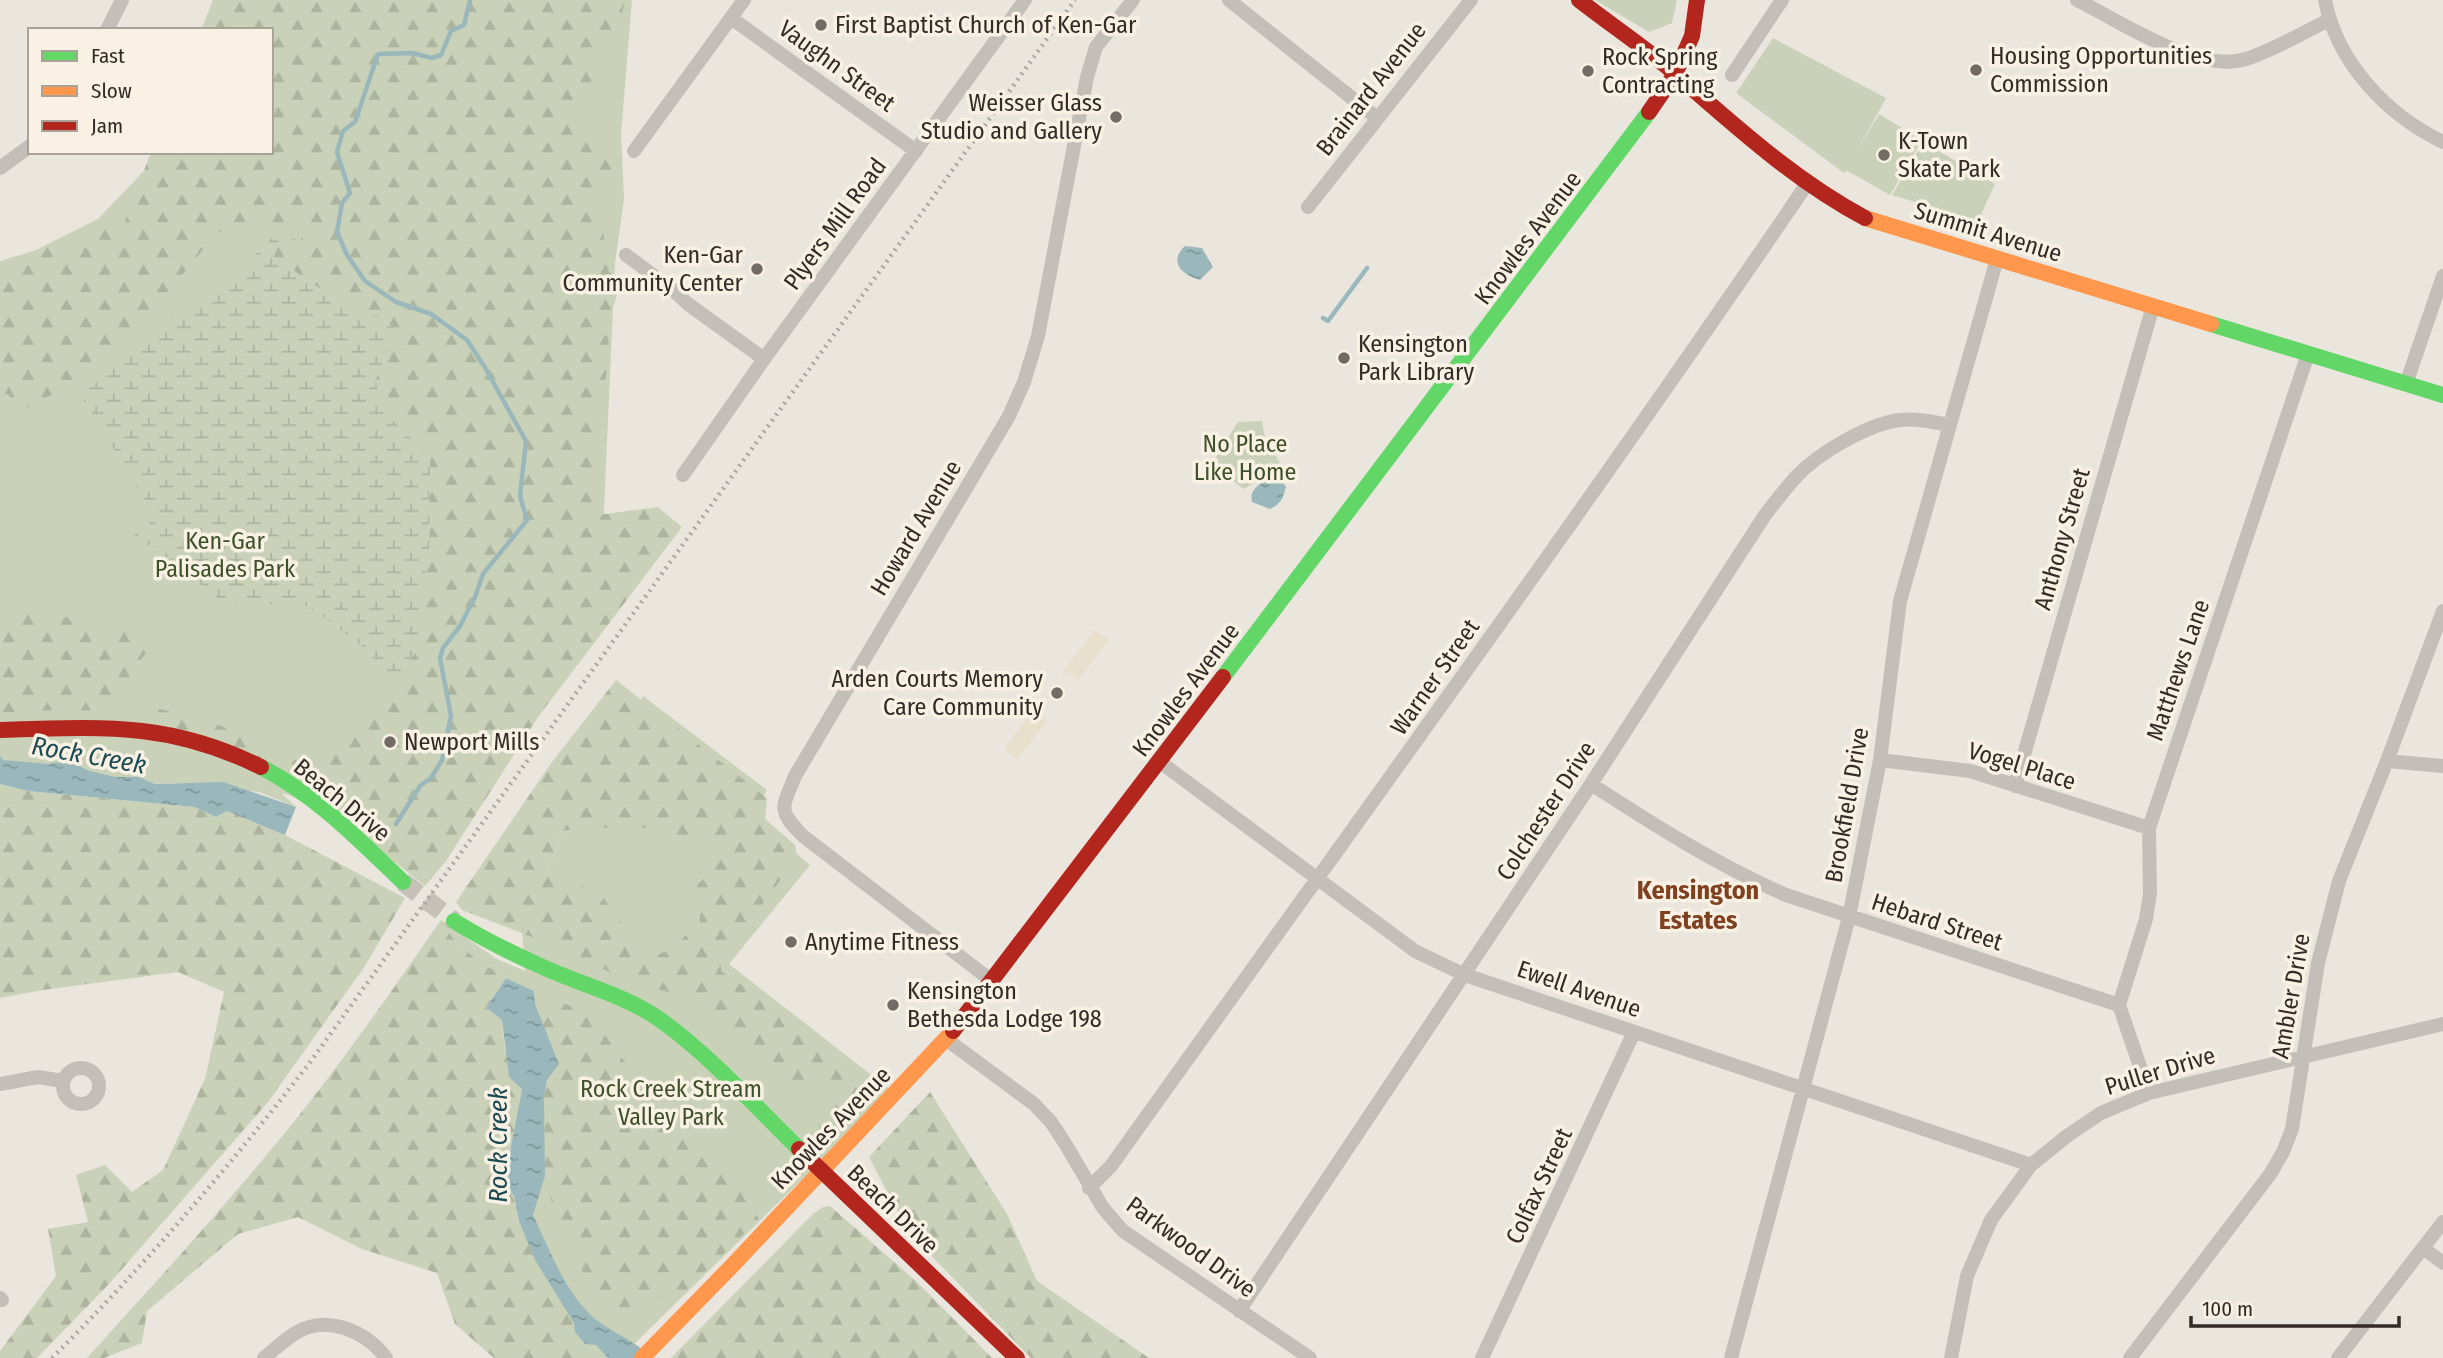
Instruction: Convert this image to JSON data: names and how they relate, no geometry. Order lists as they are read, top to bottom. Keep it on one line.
{"streets":{"street":["Vaughn Street","Brainard Avenue","Plyers Mill Road","Summit Avenue","Knowles Avenue","Howard Avenue","Anthony Street","Matthews Lane","Warner Street","Vogel Place","Beach Drive","Brookfield Drive","Colchester Drive","Hebard Street","Ewell Avenue","Ambler Drive","Puller Drive","Colfax Street","Parkwood Drive"]},"crossings":[["Vaughn Street","Plyers Mill Road"],["Summit Avenue","Knowles Avenue"],["Summit Avenue","Anthony Street"],["Summit Avenue","Matthews Lane"],["Summit Avenue","Warner Street"],["Summit Avenue","Brookfield Drive"],["Knowles Avenue","Howard Avenue"],["Knowles Avenue","Beach Drive"],["Knowles Avenue","Ewell Avenue"],["Knowles Avenue","Parkwood Drive"],["Anthony Street","Vogel Place"],["Matthews Lane","Vogel Place"],["Matthews Lane","Hebard Street"],["Warner Street","Ewell Avenue"],["Warner Street","Parkwood Drive"],["Vogel Place","Brookfield Drive"],["Brookfield Drive","Colchester Drive"],["Brookfield Drive","Hebard Street"],["Brookfield Drive","Ewell Avenue"],["Colchester Drive","Hebard Street"],["Colchester Drive","Ewell Avenue"],["Colchester Drive","Parkwood Drive"],["Ewell Avenue","Puller Drive"],["Ewell Avenue","Colfax Street"],["Ambler Drive","Puller Drive"]],"districts":["Kensington Estates"],"water":["Rock Creek"],"parks":["No Place Like Home","Ken-Gar Palisades Park","Rock Creek Stream Valley Park"],"places":["First Baptist Church of Ken-Gar","Housing Opportunities Commission","Rock Spring Contracting","Weisser Glass Studio and Gallery","K-Town Skate Park","Ken-Gar Community Center","Kensington Park Library","Arden Courts Memory Care Community","Newport Mills","Anytime Fitness","Kensington Bethesda Lodge 198"],"legend":["Fast","Slow","Jam"],"scale_bar":"100 m"}
